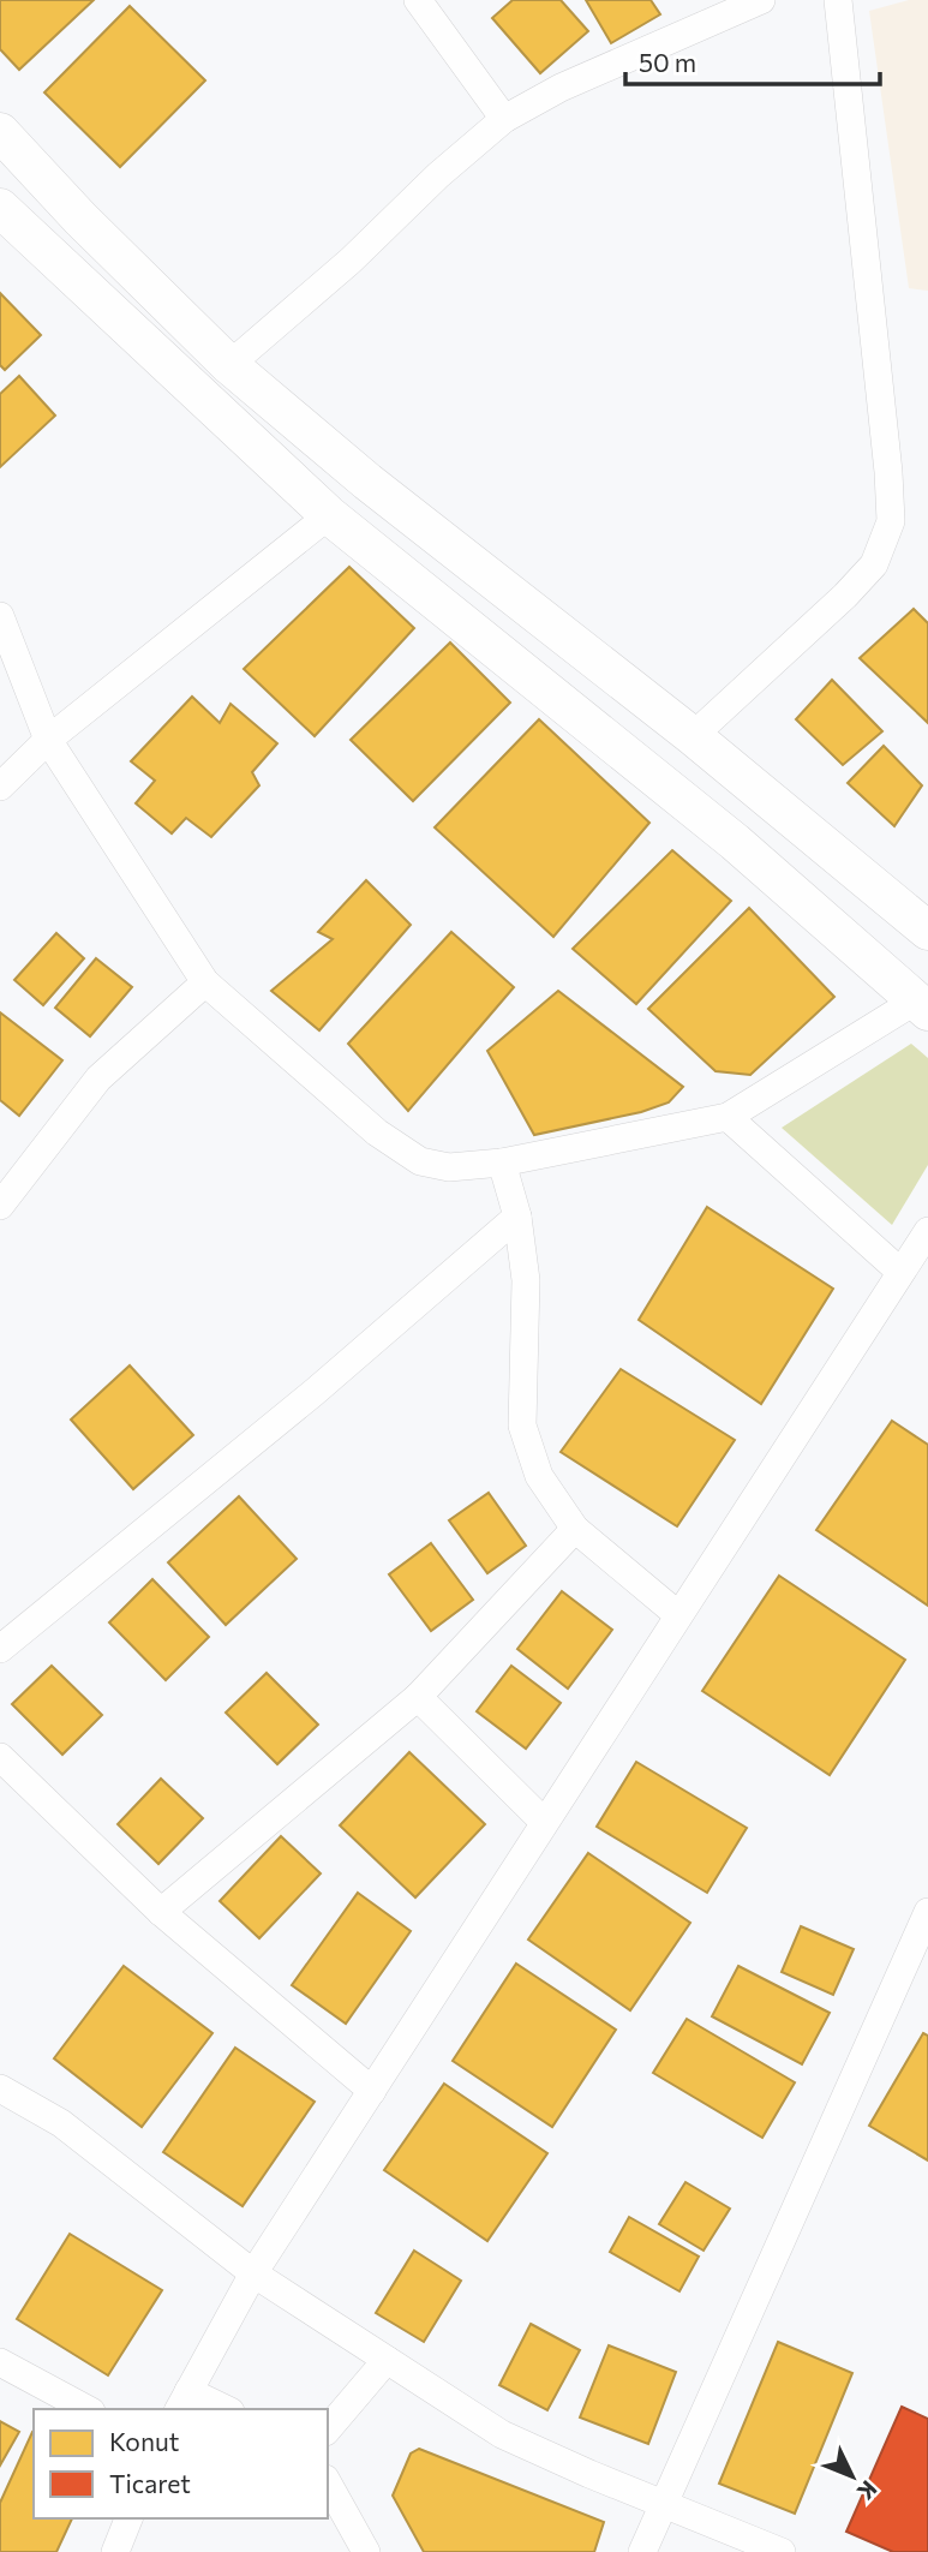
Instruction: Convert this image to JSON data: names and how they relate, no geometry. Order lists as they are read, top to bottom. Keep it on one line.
{"legend":["Konut","Ticaret"],"scale_bar":"50 m","north":"bottom right"}
